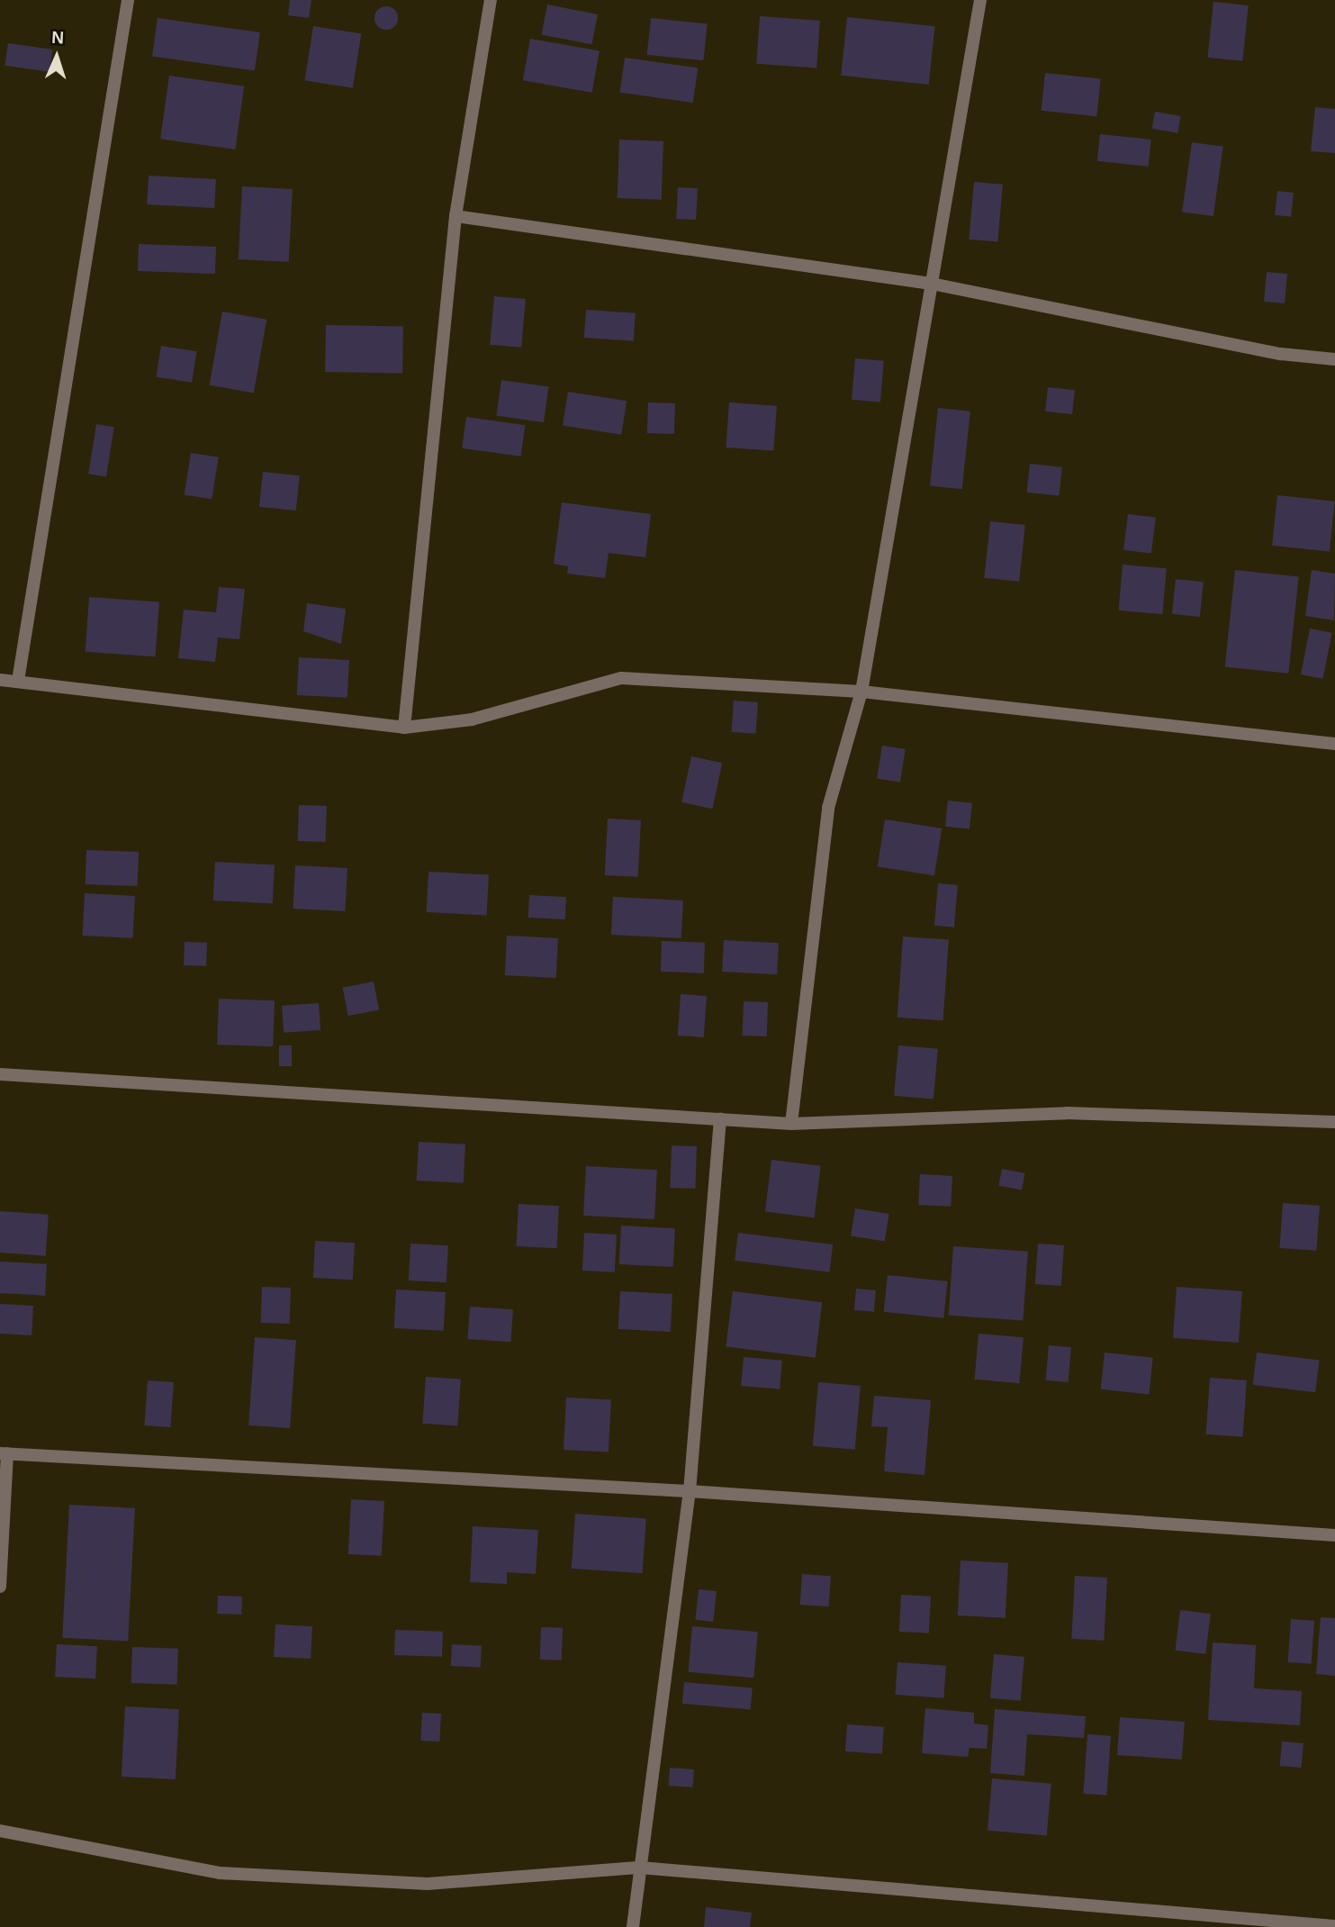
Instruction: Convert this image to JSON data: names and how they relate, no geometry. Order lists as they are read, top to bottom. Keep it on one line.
{"north":"top"}
